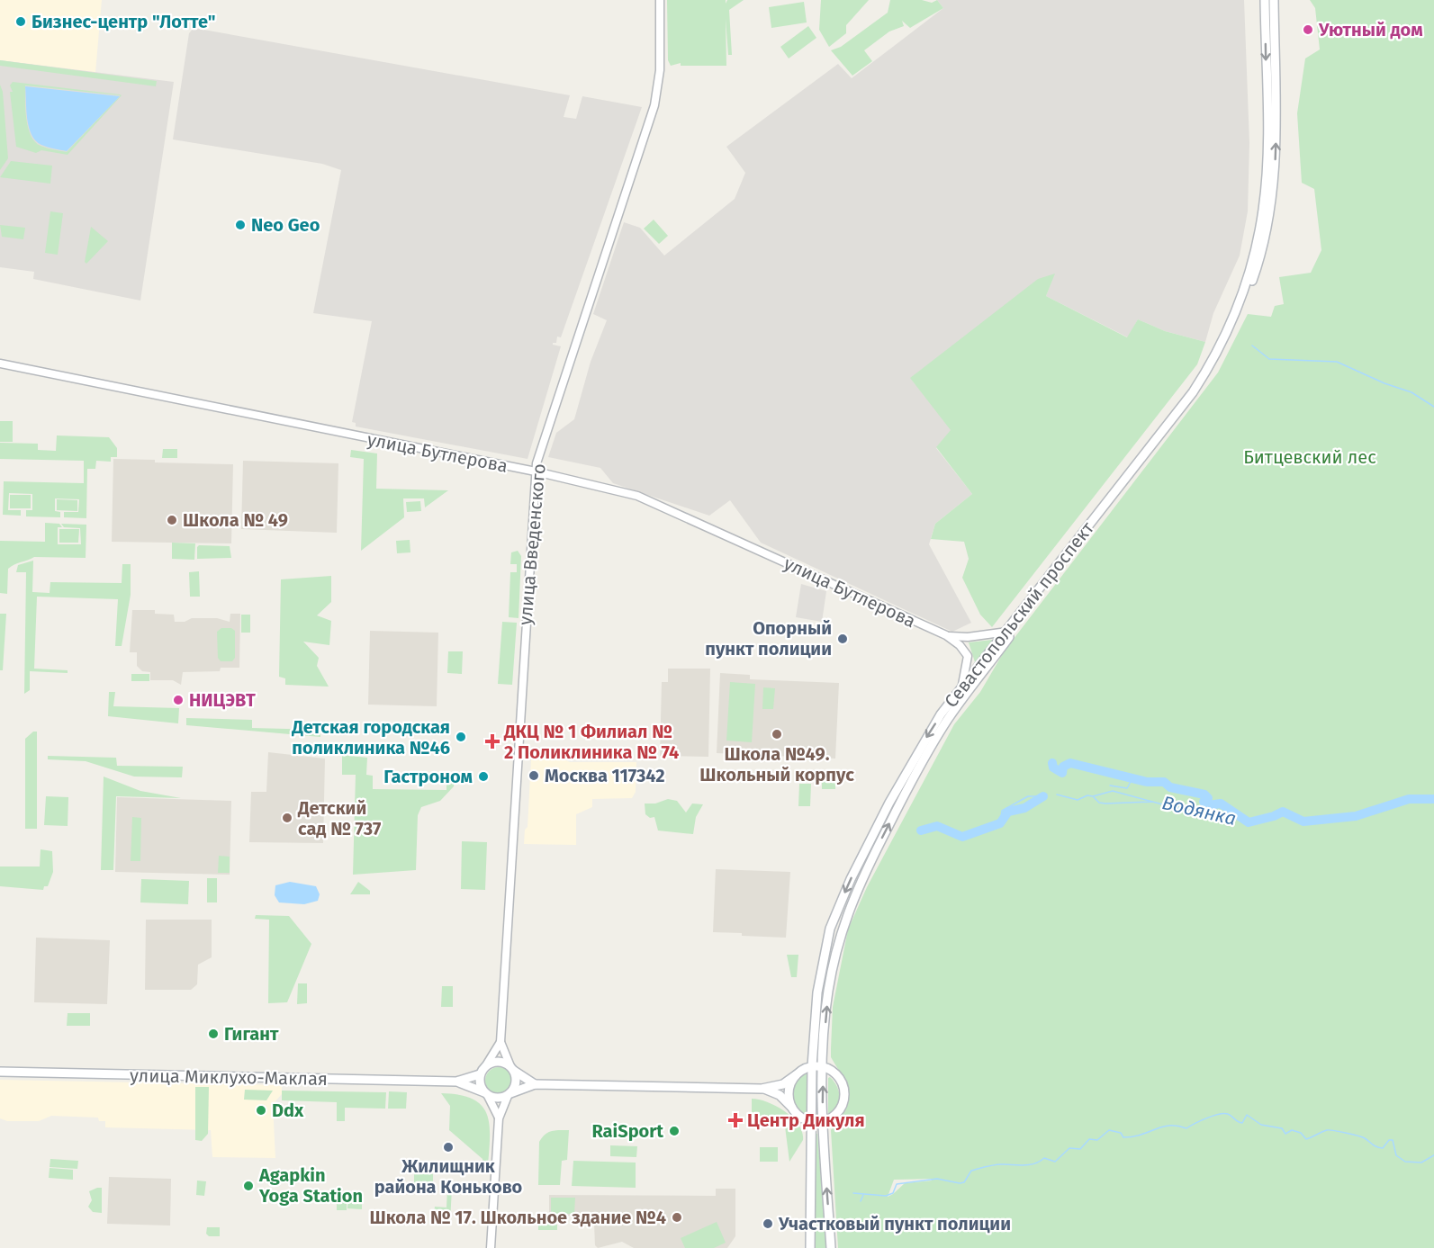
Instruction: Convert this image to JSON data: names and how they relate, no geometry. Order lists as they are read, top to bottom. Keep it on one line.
{"streets":{"main road":["Севастопольский проспект","улица Миклухо-Маклая"],"street":["улица Бутлерова","улица Введенского"]},"crossings":[["улица Бутлерова","улица Введенского"],["улица Бутлерова","Севастопольский проспект"],["улица Введенского","улица Миклухо-Маклая"]],"water":["Водянка"],"parks":["Битцевский лес"],"places":{"other":["Бизнес-центр \"Лотте\"","Уютный дом","Neo Geo","Школа № 49","Опорный пункт полиции","НИЦЭВТ","Школа №49. Школьный корпус","Детская городская поликлиника №46","Москва 117342","Гастроном","Детский сад № 737","Гигант","Ddx","RaiSport","Жилищник района Коньково","Agapkin Yoga Station","Школа № 17. Школьное здание №4","Участковый пункт полиции"],"health":["ДКЦ № 1 Филиал № 2 Поликлиника № 74","Центр Дикуля"]}}
